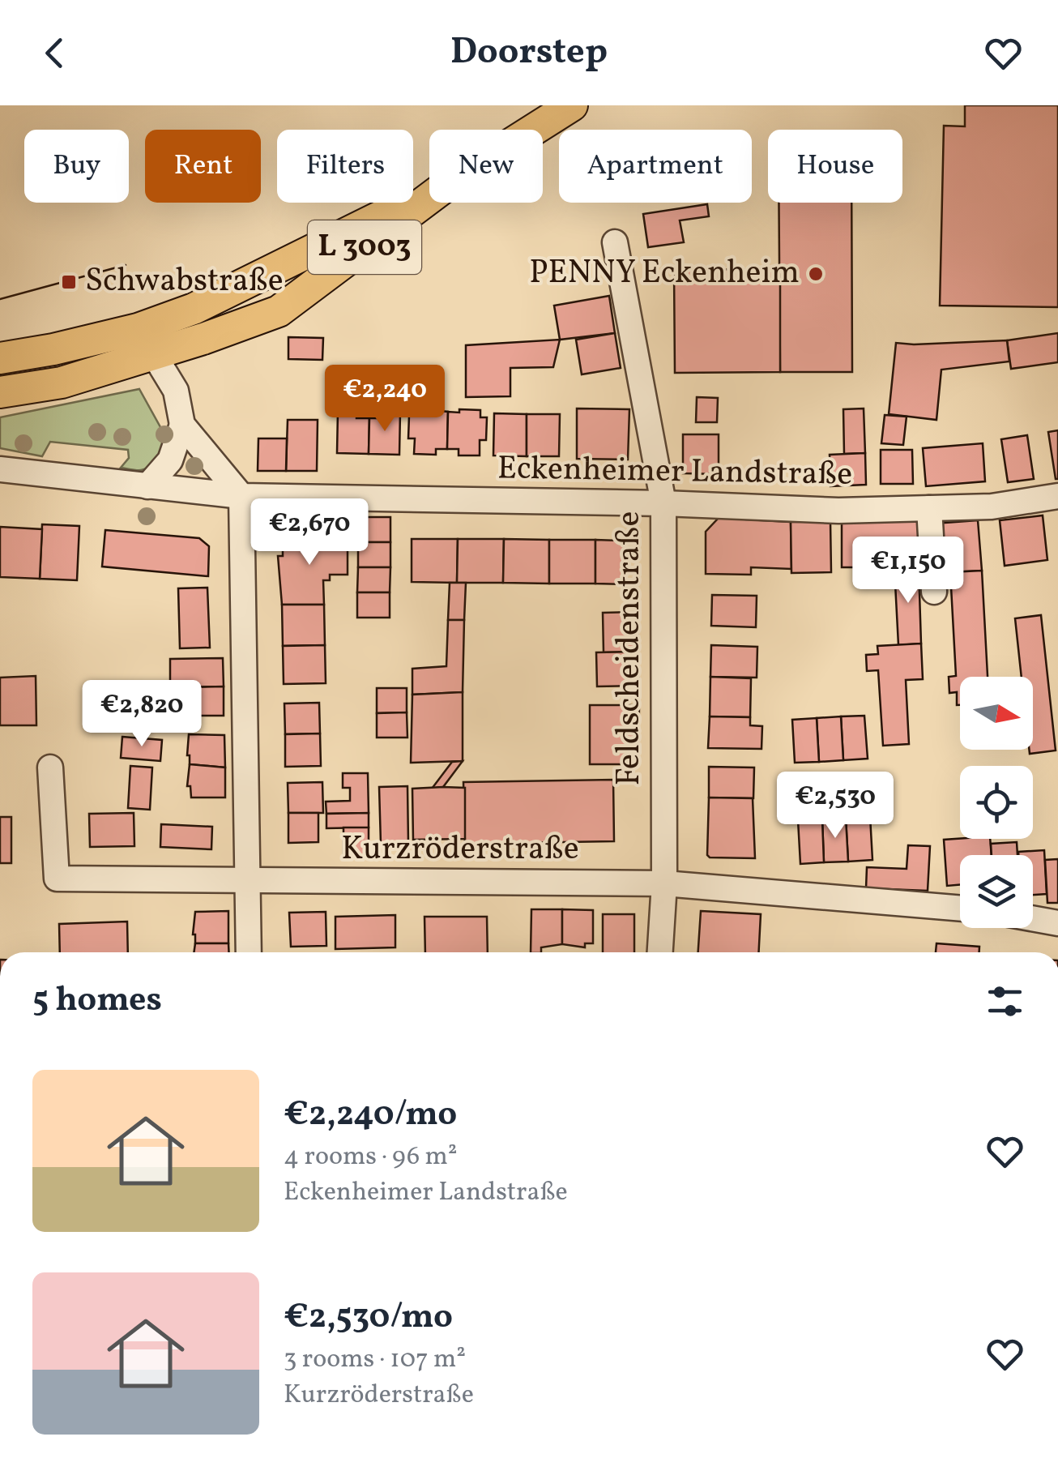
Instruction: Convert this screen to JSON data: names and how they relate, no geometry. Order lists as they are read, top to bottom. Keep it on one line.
{"streets":{"main road":["L 3003"],"street":["Eckenheimer Landstraße","Feldscheidenstraße","Kurzröderstraße"]},"crossings":[["Eckenheimer Landstraße","Feldscheidenstraße"],["Feldscheidenstraße","Kurzröderstraße"]],"places":{"other":["PENNY Eckenheim"],"transit":["Schwabstraße"]},"north":"right","page":{"header":"Doorstep","chip":["Buy","Rent","Filters","New","Apartment","House"],"price":["€2,240","€2,670","€1,150","€2,820","€2,530"],"heading":"5 homes","list":[{"name":"€2,240/mo","note":"4 rooms · 96 m² · Eckenheimer Landstraße"},{"name":"€2,530/mo","note":"3 rooms · 107 m² · Kurzröderstraße"}]}}
